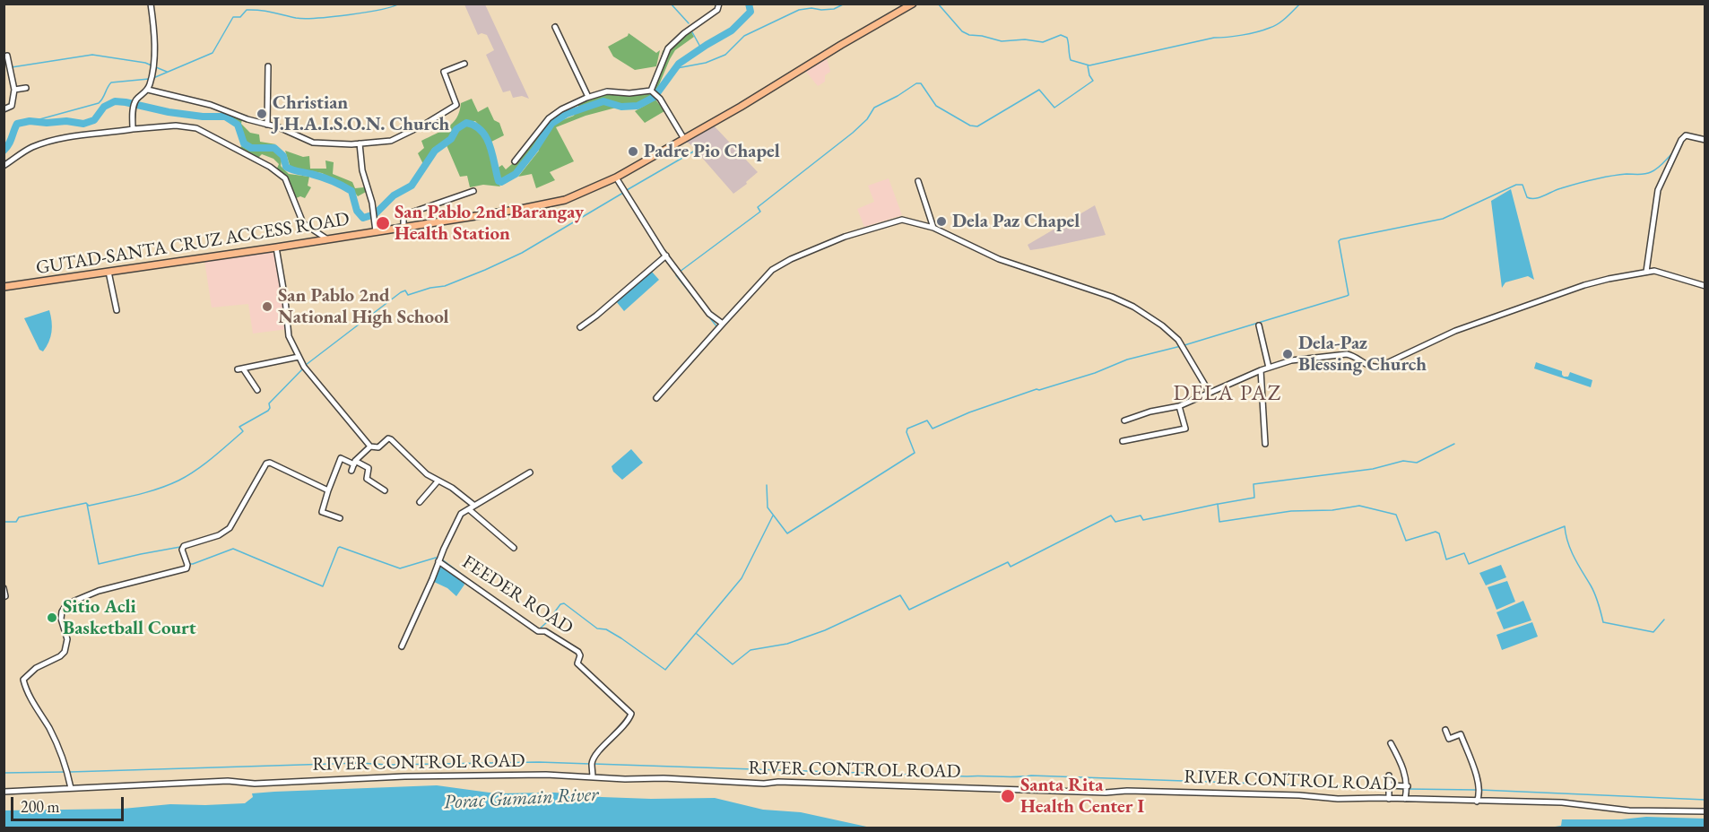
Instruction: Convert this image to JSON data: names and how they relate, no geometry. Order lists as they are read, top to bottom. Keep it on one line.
{"streets":{"main road":["GUTAD-SANTA CRUZ ACCESS ROAD"],"street":["FEEDER ROAD","RIVER CONTROL ROAD"]},"crossings":[["FEEDER ROAD","RIVER CONTROL ROAD"]],"districts":["DELA PAZ"],"water":["Porac Gumain River"],"places":["Christian J.H.A.I.S.O.N. Church","Padre Pio Chapel","Dela Paz Chapel","San Pablo 2nd Barangay Health Station","San Pablo 2nd National High School","Dela-Paz Blessing Church","Sitio Acli Basketball Court","Santa Rita Health Center I"],"scale_bar":"200 m"}
